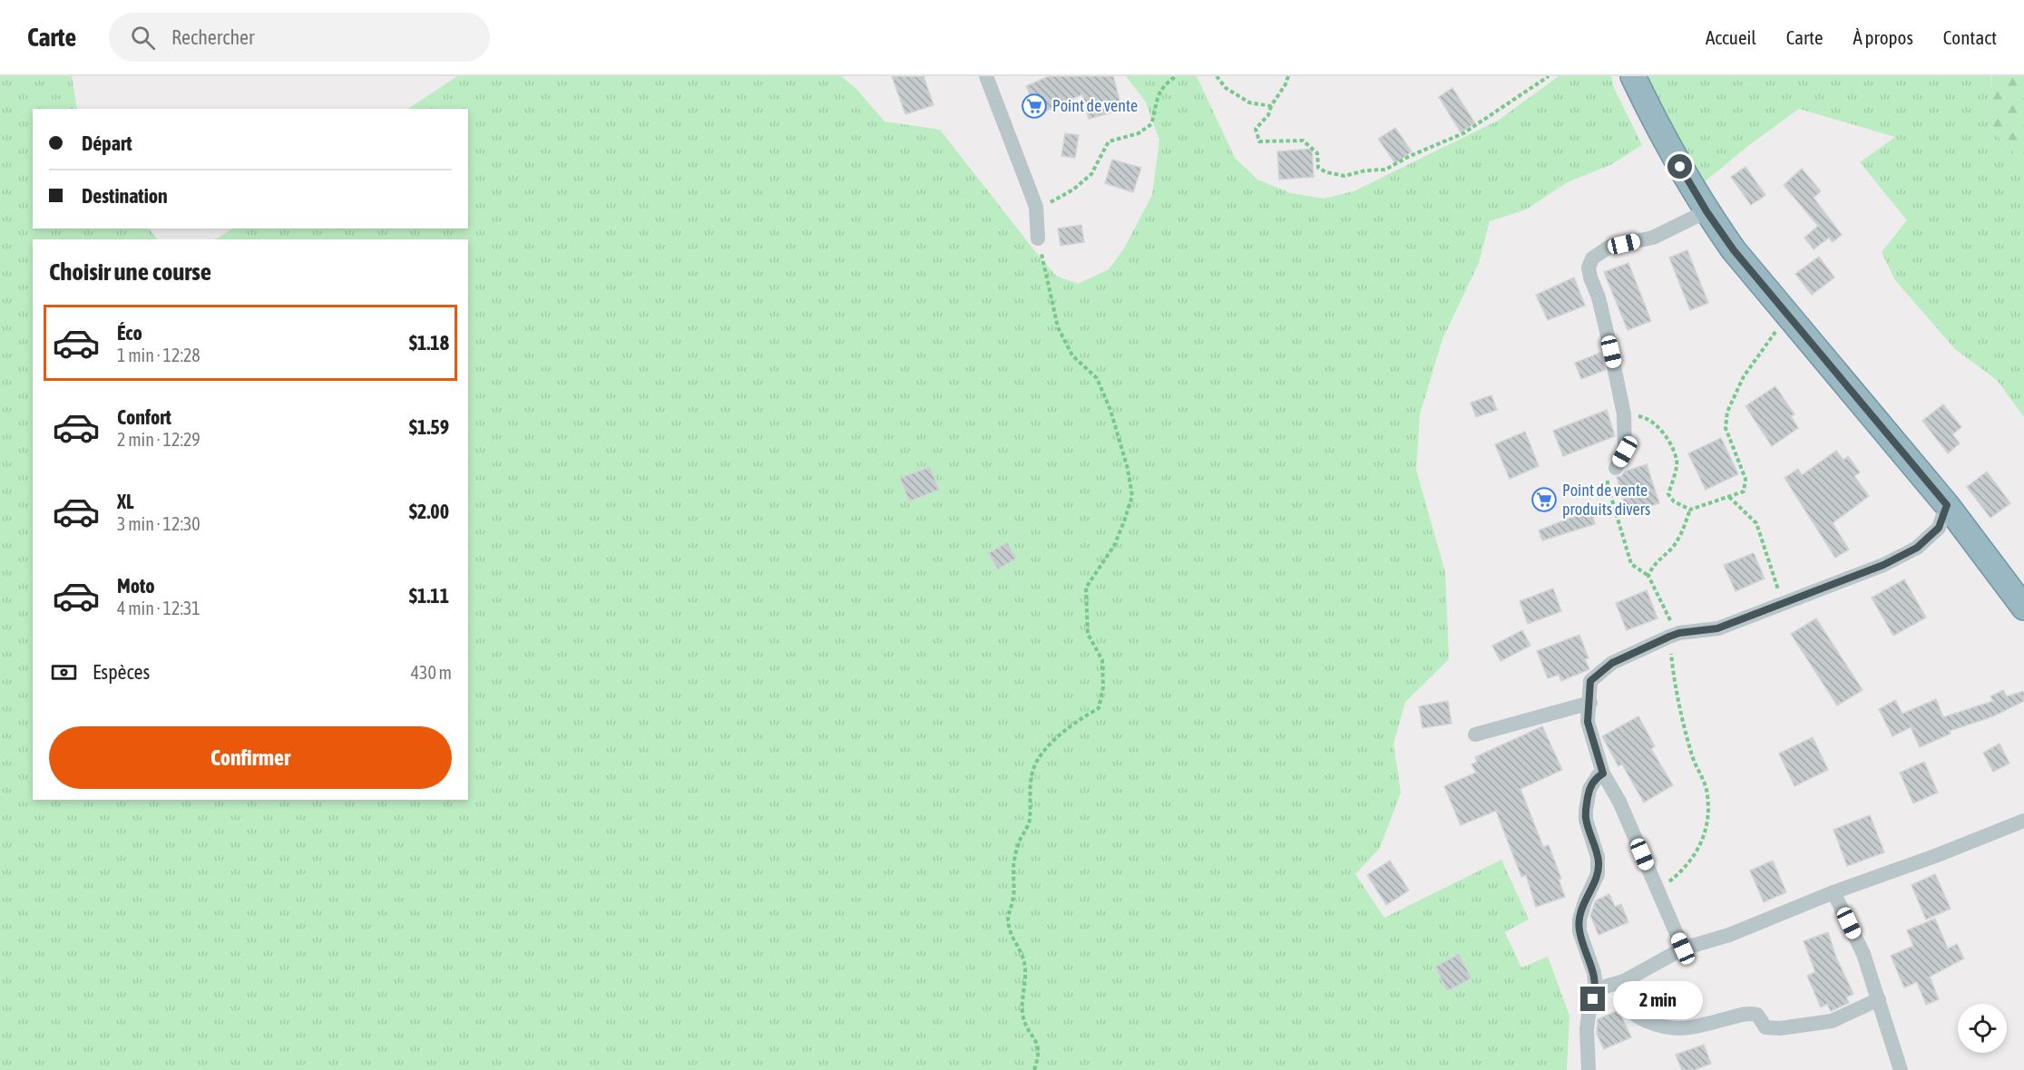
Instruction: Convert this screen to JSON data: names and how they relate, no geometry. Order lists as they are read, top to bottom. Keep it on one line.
{"places":{"supermarket":["Point de vente","Point de vente produits divers"]},"page":{"header":"Carte","search":"Rechercher","nav":["Accueil","Carte","À propos","Contact"],"banner":["Départ","Destination"],"heading":"Choisir une course","list":[{"name":"Éco","note":"1 min · 12:28","value":"$1.18"},{"name":"Confort","note":"2 min · 12:29","value":"$1.59"},{"name":"XL","note":"3 min · 12:30","value":"$2.00"},{"name":"Moto","note":"4 min · 12:31","value":"$1.11"}],"pay":["Espèces","430 m"],"buttons":"Confirmer","bubble":"2 min"}}
